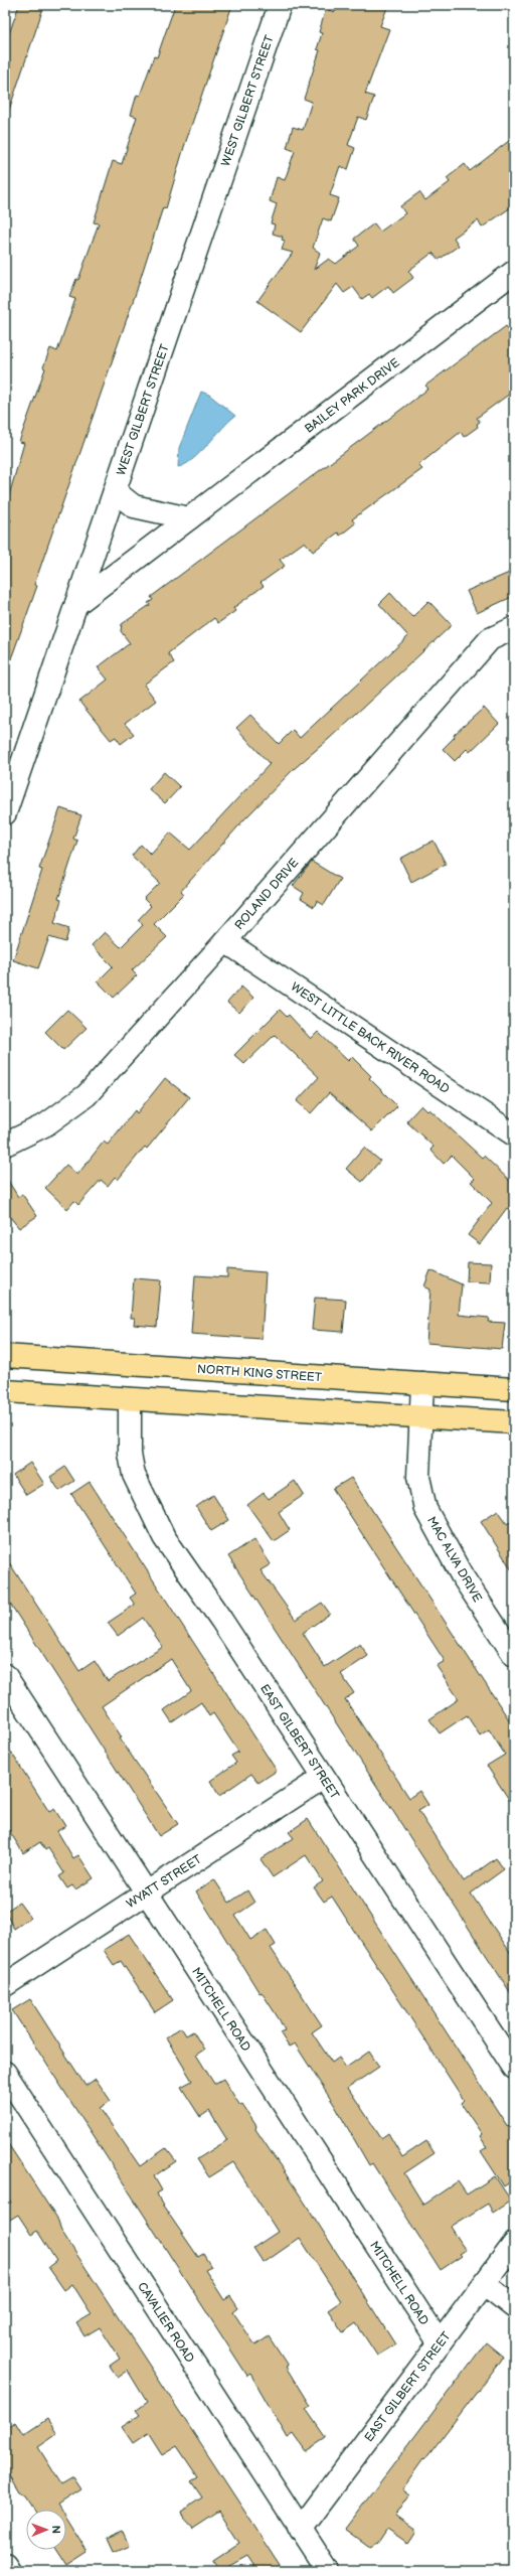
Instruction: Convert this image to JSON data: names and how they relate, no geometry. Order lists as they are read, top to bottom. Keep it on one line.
{"streets":{"main road":["NORTH KING STREET"],"street":["WEST GILBERT STREET","BAILEY PARK DRIVE","ROLAND DRIVE","WEST LITTLE BACK RIVER ROAD","MAC ALVA DRIVE","EAST GILBERT STREET","WYATT STREET","MITCHELL ROAD","CAVALIER ROAD"]},"crossings":[["WEST GILBERT STREET","BAILEY PARK DRIVE"],["ROLAND DRIVE","WEST LITTLE BACK RIVER ROAD"],["NORTH KING STREET","MAC ALVA DRIVE"],["EAST GILBERT STREET","WYATT STREET"],["EAST GILBERT STREET","MITCHELL ROAD"],["EAST GILBERT STREET","CAVALIER ROAD"],["WYATT STREET","MITCHELL ROAD"]],"north":"right"}
